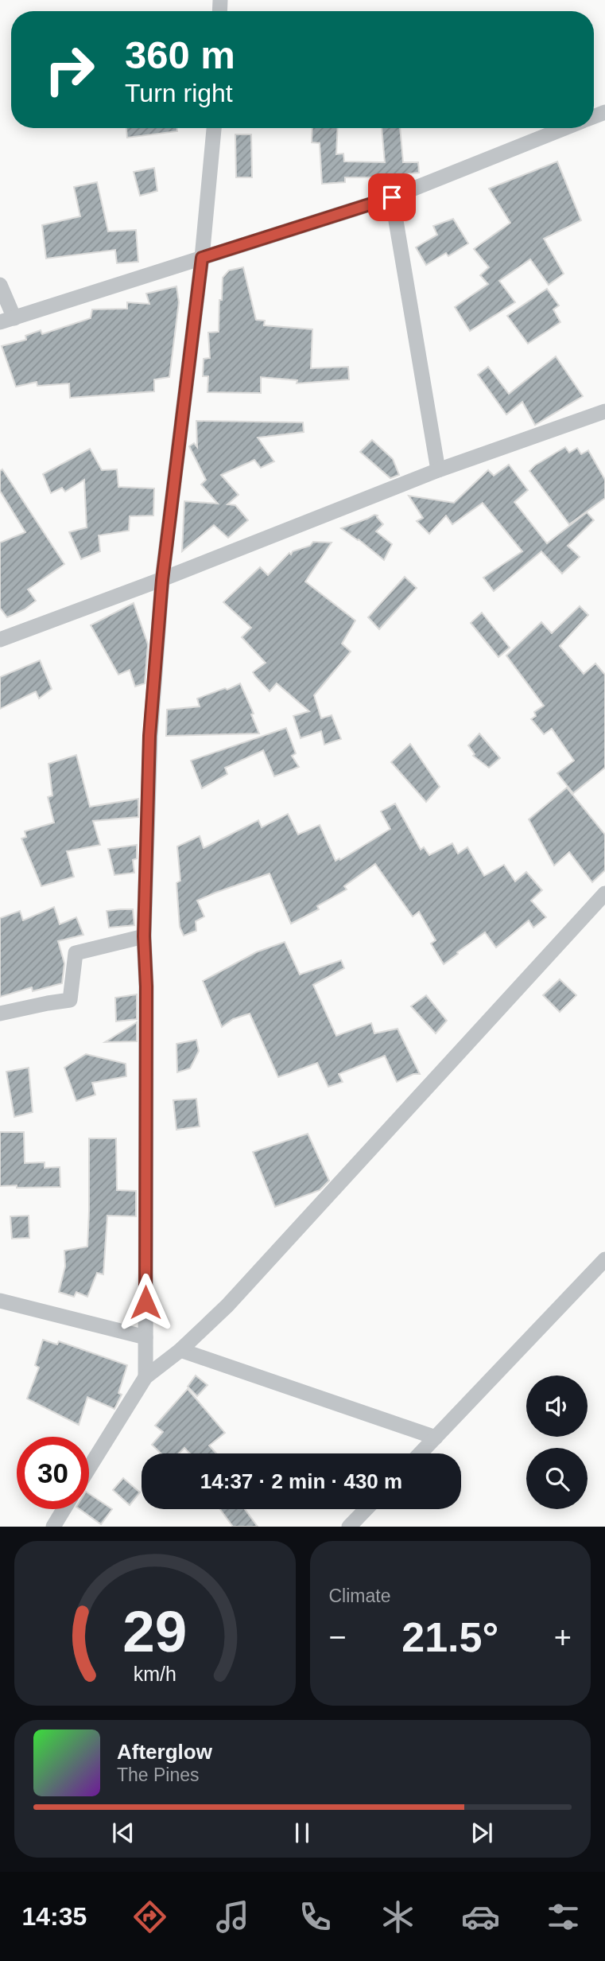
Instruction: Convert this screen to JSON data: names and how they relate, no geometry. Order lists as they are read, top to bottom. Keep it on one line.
{"page":{"turn":["360 m","Turn right"],"limit":"30","trip":"14:37 · 2 min · 430 m","tile":"Climate","heat":["−","21.5°","+"],"song":["Afterglow","The Pines"],"tabs":"14:35","gauge":["29","km/h"]}}
